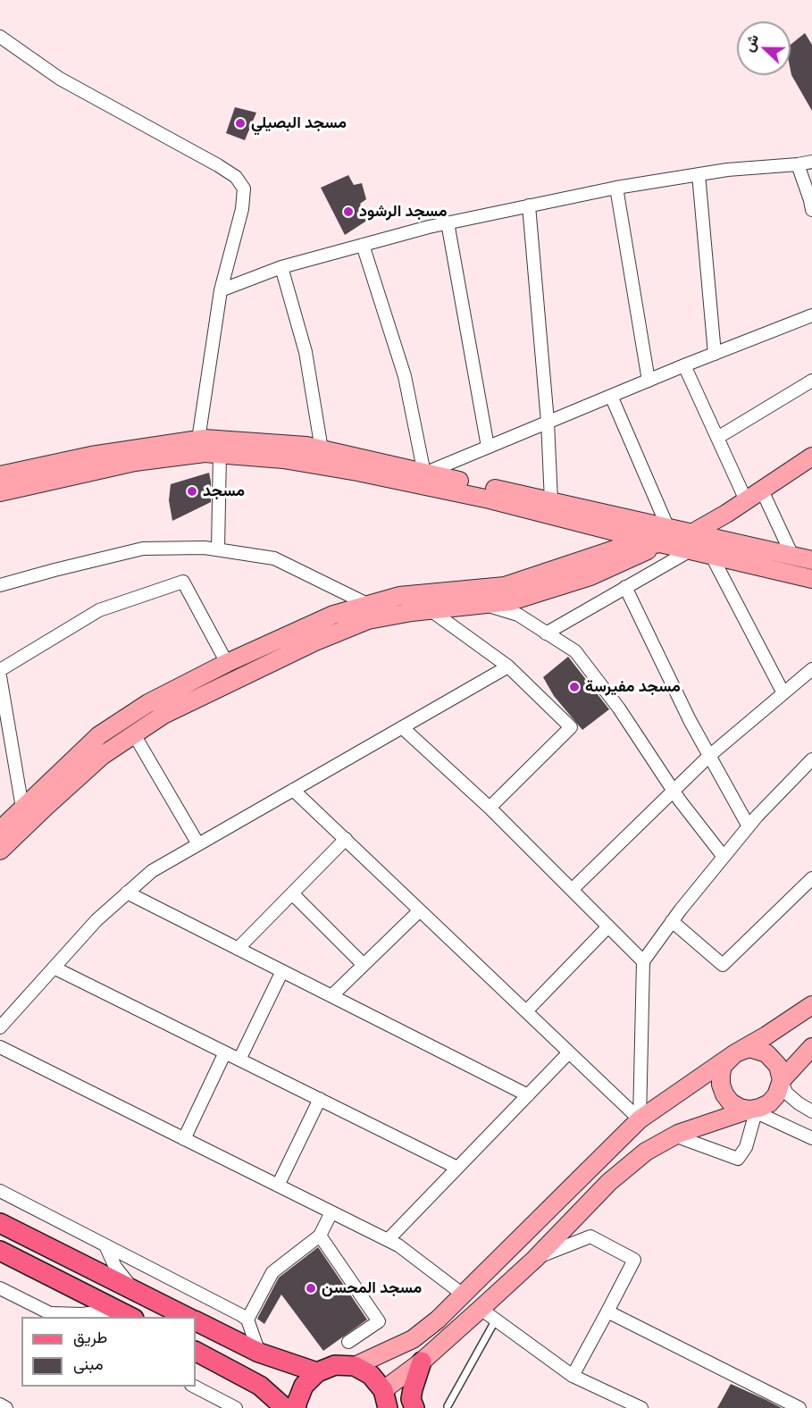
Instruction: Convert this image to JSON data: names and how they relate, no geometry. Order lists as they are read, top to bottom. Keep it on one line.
{"places":["مسجد البصيلي","مسجد الرشود","مسجد","مسجد مفيرسة","مسجد المحسن"],"legend":["طريق","مبنى"],"north":"left"}
